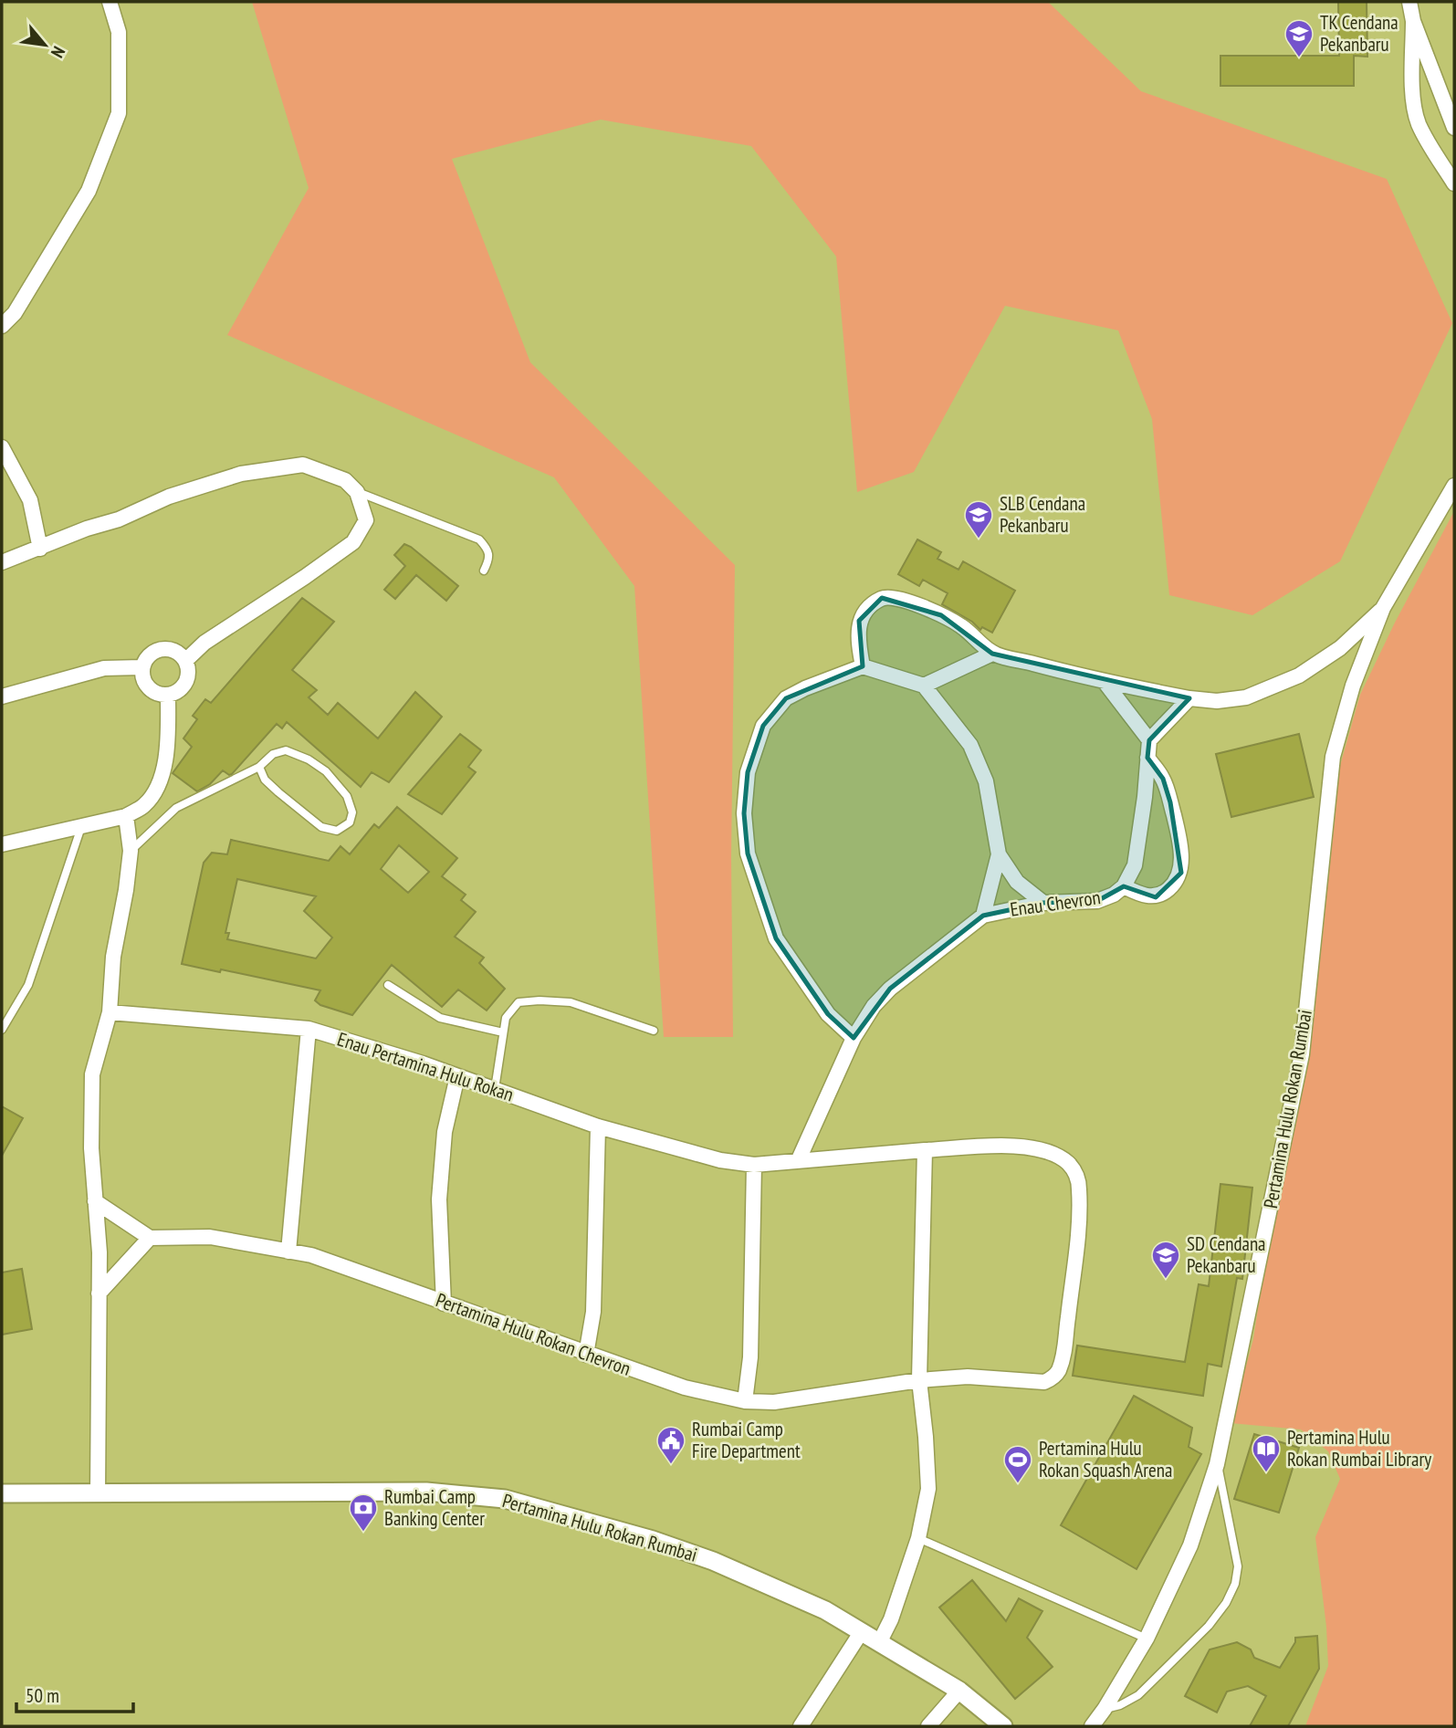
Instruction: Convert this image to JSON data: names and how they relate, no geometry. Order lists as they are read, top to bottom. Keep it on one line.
{"streets":{"street":["Enau Chevron","Enau Pertamina Hulu Rokan","Pertamina Hulu Rokan Rumbai","Pertamina Hulu Rokan Chevron"]},"crossings":[["Enau Chevron","Enau Pertamina Hulu Rokan"],["Enau Pertamina Hulu Rokan","Pertamina Hulu Rokan Chevron"]],"places":{"school or university":["TK Cendana Pekanbaru","SLB Cendana Pekanbaru","SD Cendana Pekanbaru"],"public building":["Rumbai Camp Fire Department"],"library":["Pertamina Hulu Rokan Rumbai Library"],"sports":["Pertamina Hulu Rokan Squash Arena"],"bank":["Rumbai Camp Banking Center"]},"scale_bar":"50 m","north":"bottom right"}
